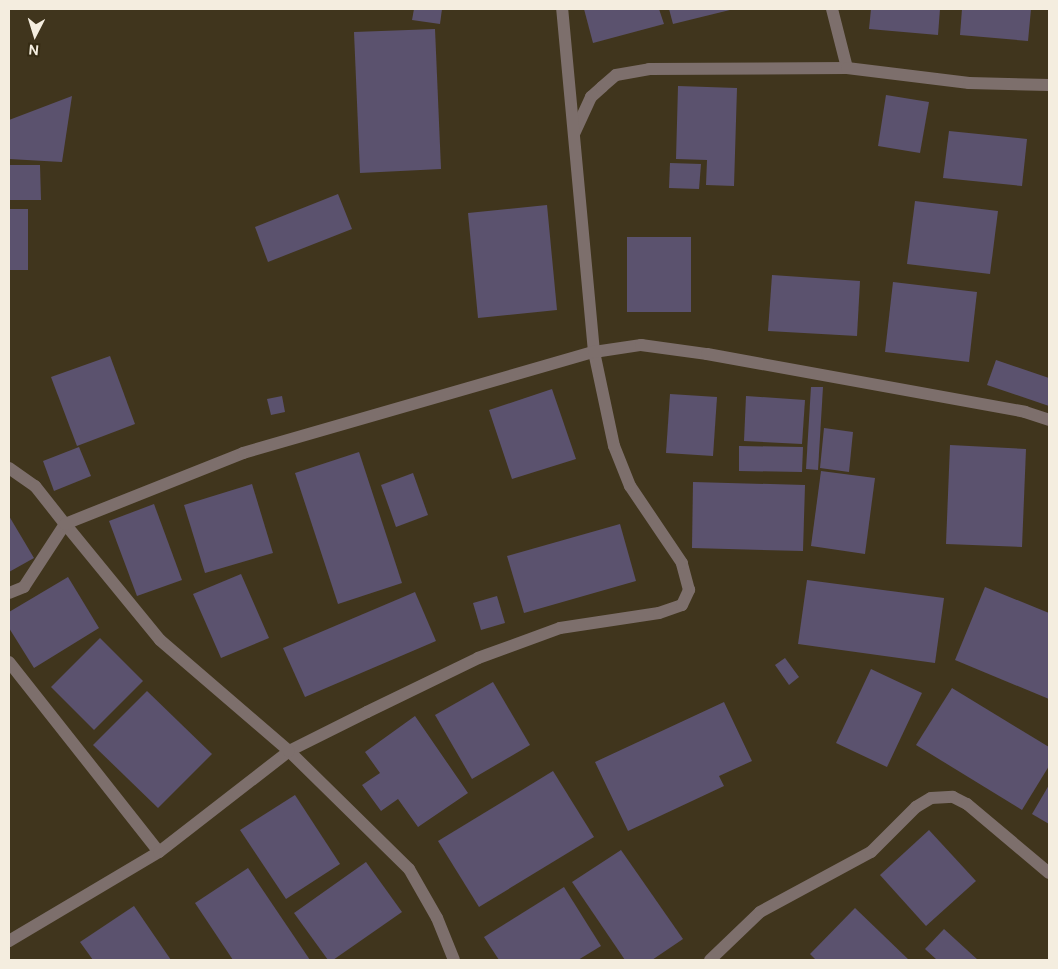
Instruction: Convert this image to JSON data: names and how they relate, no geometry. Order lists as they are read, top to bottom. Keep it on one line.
{"north":"bottom"}
